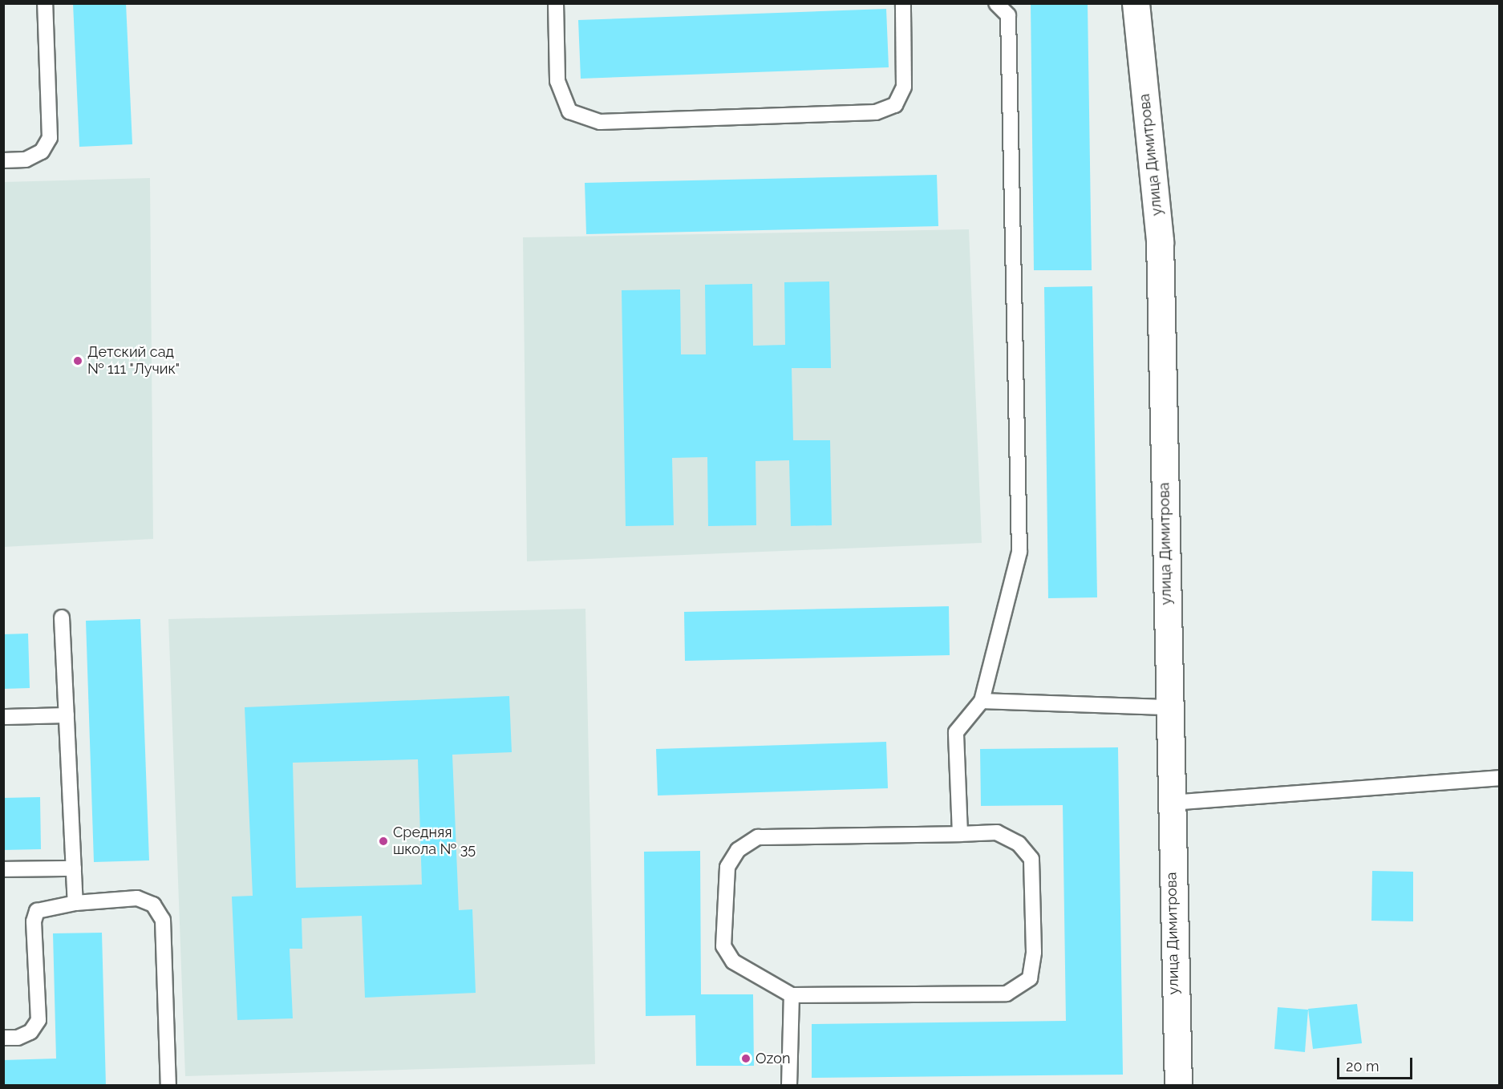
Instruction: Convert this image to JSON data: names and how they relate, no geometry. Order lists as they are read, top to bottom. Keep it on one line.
{"streets":{"street":["улица Димитрова"]},"places":["Детский сад № 111 \"Лучик\"","Средняя школа № 35","Ozon"],"scale_bar":"20 m"}
